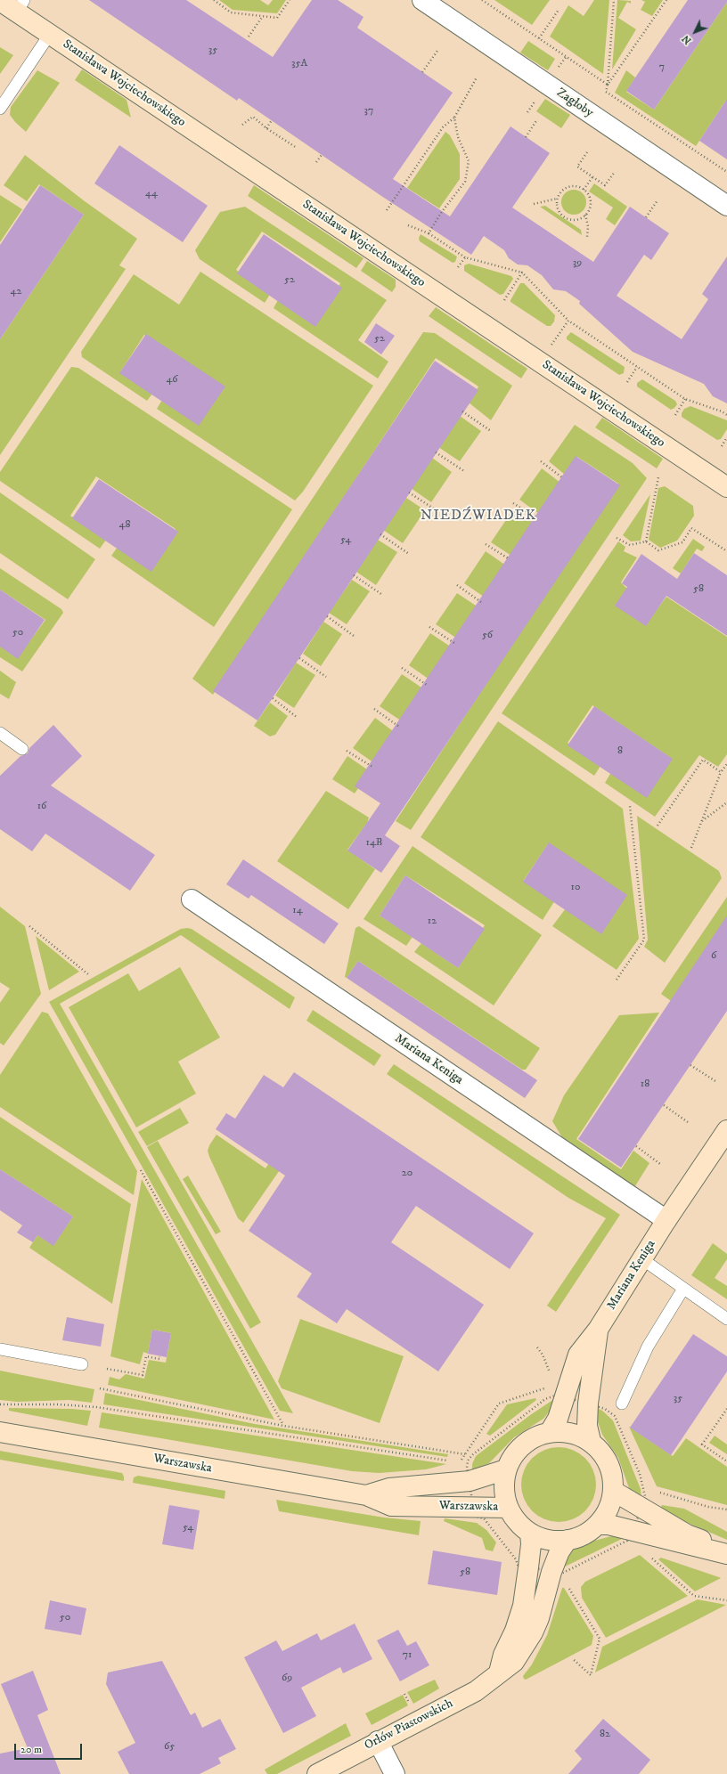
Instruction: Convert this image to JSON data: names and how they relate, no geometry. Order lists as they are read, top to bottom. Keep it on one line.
{"streets":{"street":["Stanisława Wojciechowskiego","Zagłoby","Mariana Keniga","Warszawska","Orłów Piastowskich"]},"crossings":[["Mariana Keniga","Warszawska"],["Mariana Keniga","Orłów Piastowskich"],["Warszawska","Orłów Piastowskich"]],"districts":["NIEDŹWIADEK"],"house_numbers":["35","35A","7","37","44","39","52","42","52","46","48","54","58","50","56","8","16","14B","10","14","12","6","18","20","35","54","58","50","71","69","82","65"],"scale_bar":"20 m","north":"bottom left"}
